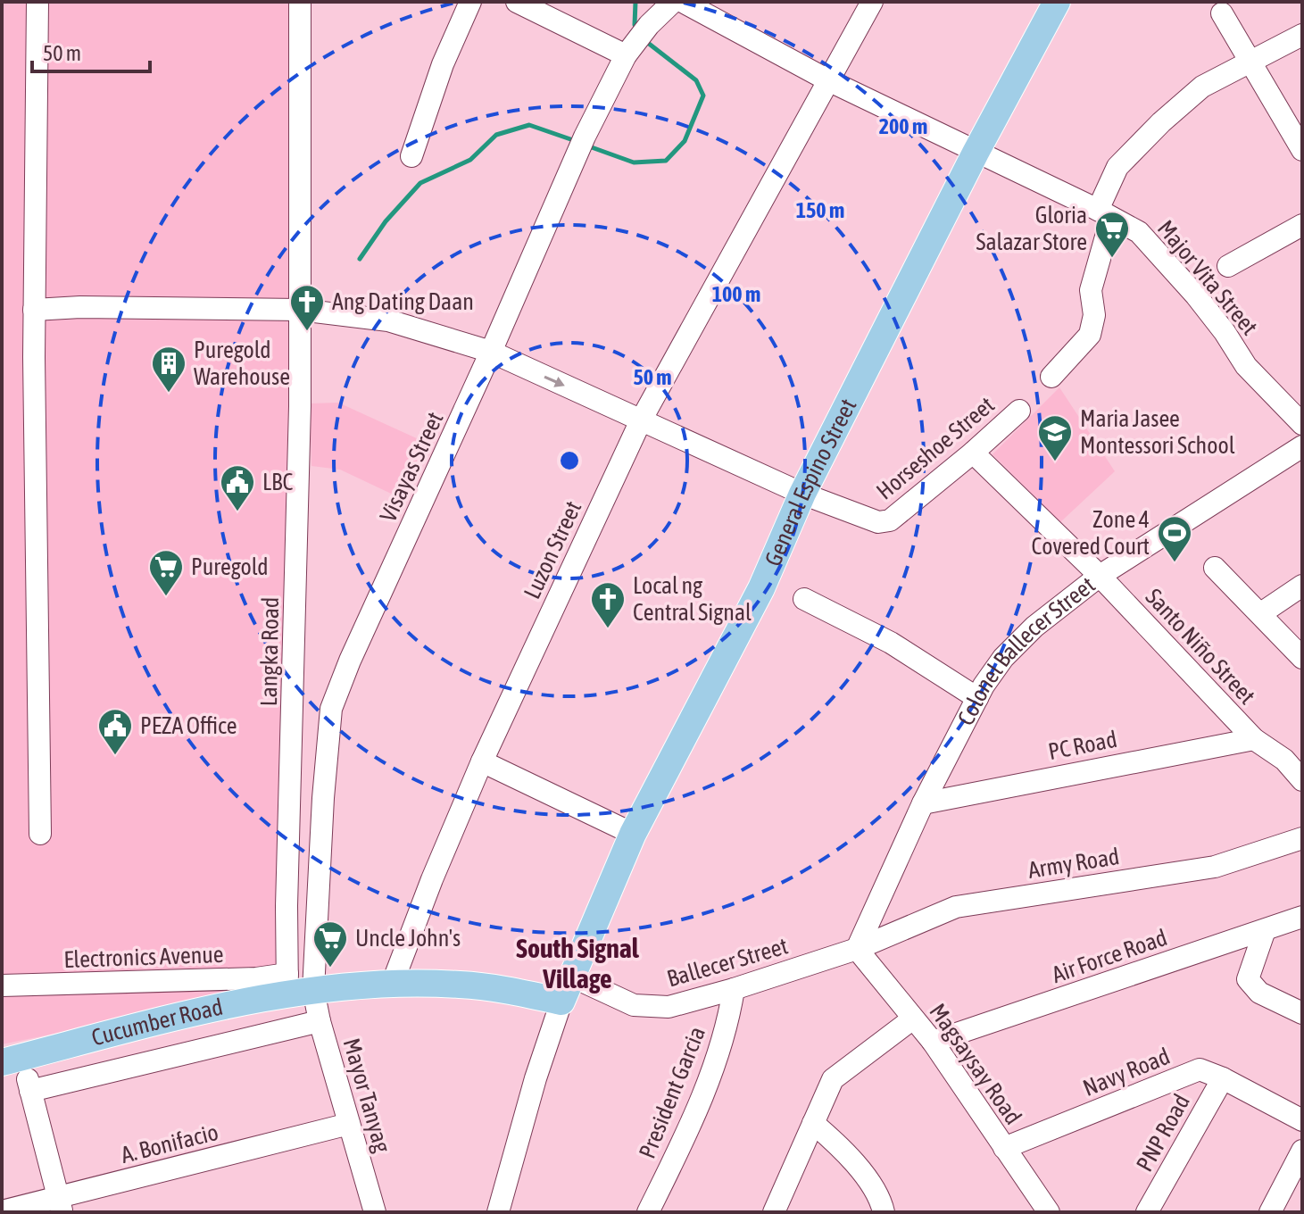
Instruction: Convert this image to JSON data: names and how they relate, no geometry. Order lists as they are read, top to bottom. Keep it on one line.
{"streets":{"main road":["General Espino Street","Cucumber Road"],"street":["Major Vita Street","Horseshoe Street","Visayas Street","Luzon Street","Santo Niño Street","Langka Road","Colonel Ballecer Street","PC Road","Army Road","Air Force Road","Electronics Avenue","Ballecer Street","Magsaysay Road","Navy Road","President Garcia","Mayor Tanyag","PNP Road","A. Bonifacio"]},"crossings":[["Major Vita Street","General Espino Street"],["Major Vita Street","Luzon Street"],["Horseshoe Street","General Espino Street"],["Horseshoe Street","Santo Niño Street"],["Visayas Street","Langka Road"],["Visayas Street","Electronics Avenue"],["Visayas Street","Cucumber Road"],["Visayas Street","Mayor Tanyag"],["General Espino Street","Ballecer Street"],["Santo Niño Street","Colonel Ballecer Street"],["Santo Niño Street","PC Road"],["Langka Road","Electronics Avenue"],["Langka Road","Cucumber Road"],["Langka Road","Mayor Tanyag"],["Colonel Ballecer Street","PC Road"],["Colonel Ballecer Street","Army Road"],["Colonel Ballecer Street","Ballecer Street"],["Colonel Ballecer Street","Magsaysay Road"],["Army Road","Ballecer Street"],["Army Road","Magsaysay Road"],["Air Force Road","Magsaysay Road"],["Electronics Avenue","Cucumber Road"],["Electronics Avenue","Mayor Tanyag"],["Ballecer Street","Magsaysay Road"],["Ballecer Street","President Garcia"],["Cucumber Road","Mayor Tanyag"],["Magsaysay Road","Navy Road"],["Navy Road","PNP Road"],["Mayor Tanyag","A. Bonifacio"]],"districts":["South Signal Village"],"places":{"supermarket":["Gloria Salazar Store","Puregold","Uncle John's"],"church":["Ang Dating Daan","Local ng Central Signal"],"building":["Puregold Warehouse"],"school or university":["Maria Jasee Montessori School"],"public building":["LBC","PEZA Office"],"sports":["Zone 4 Covered Court"]},"scale_bar":"50 m","rings":["200 m","150 m","100 m","50 m"]}
